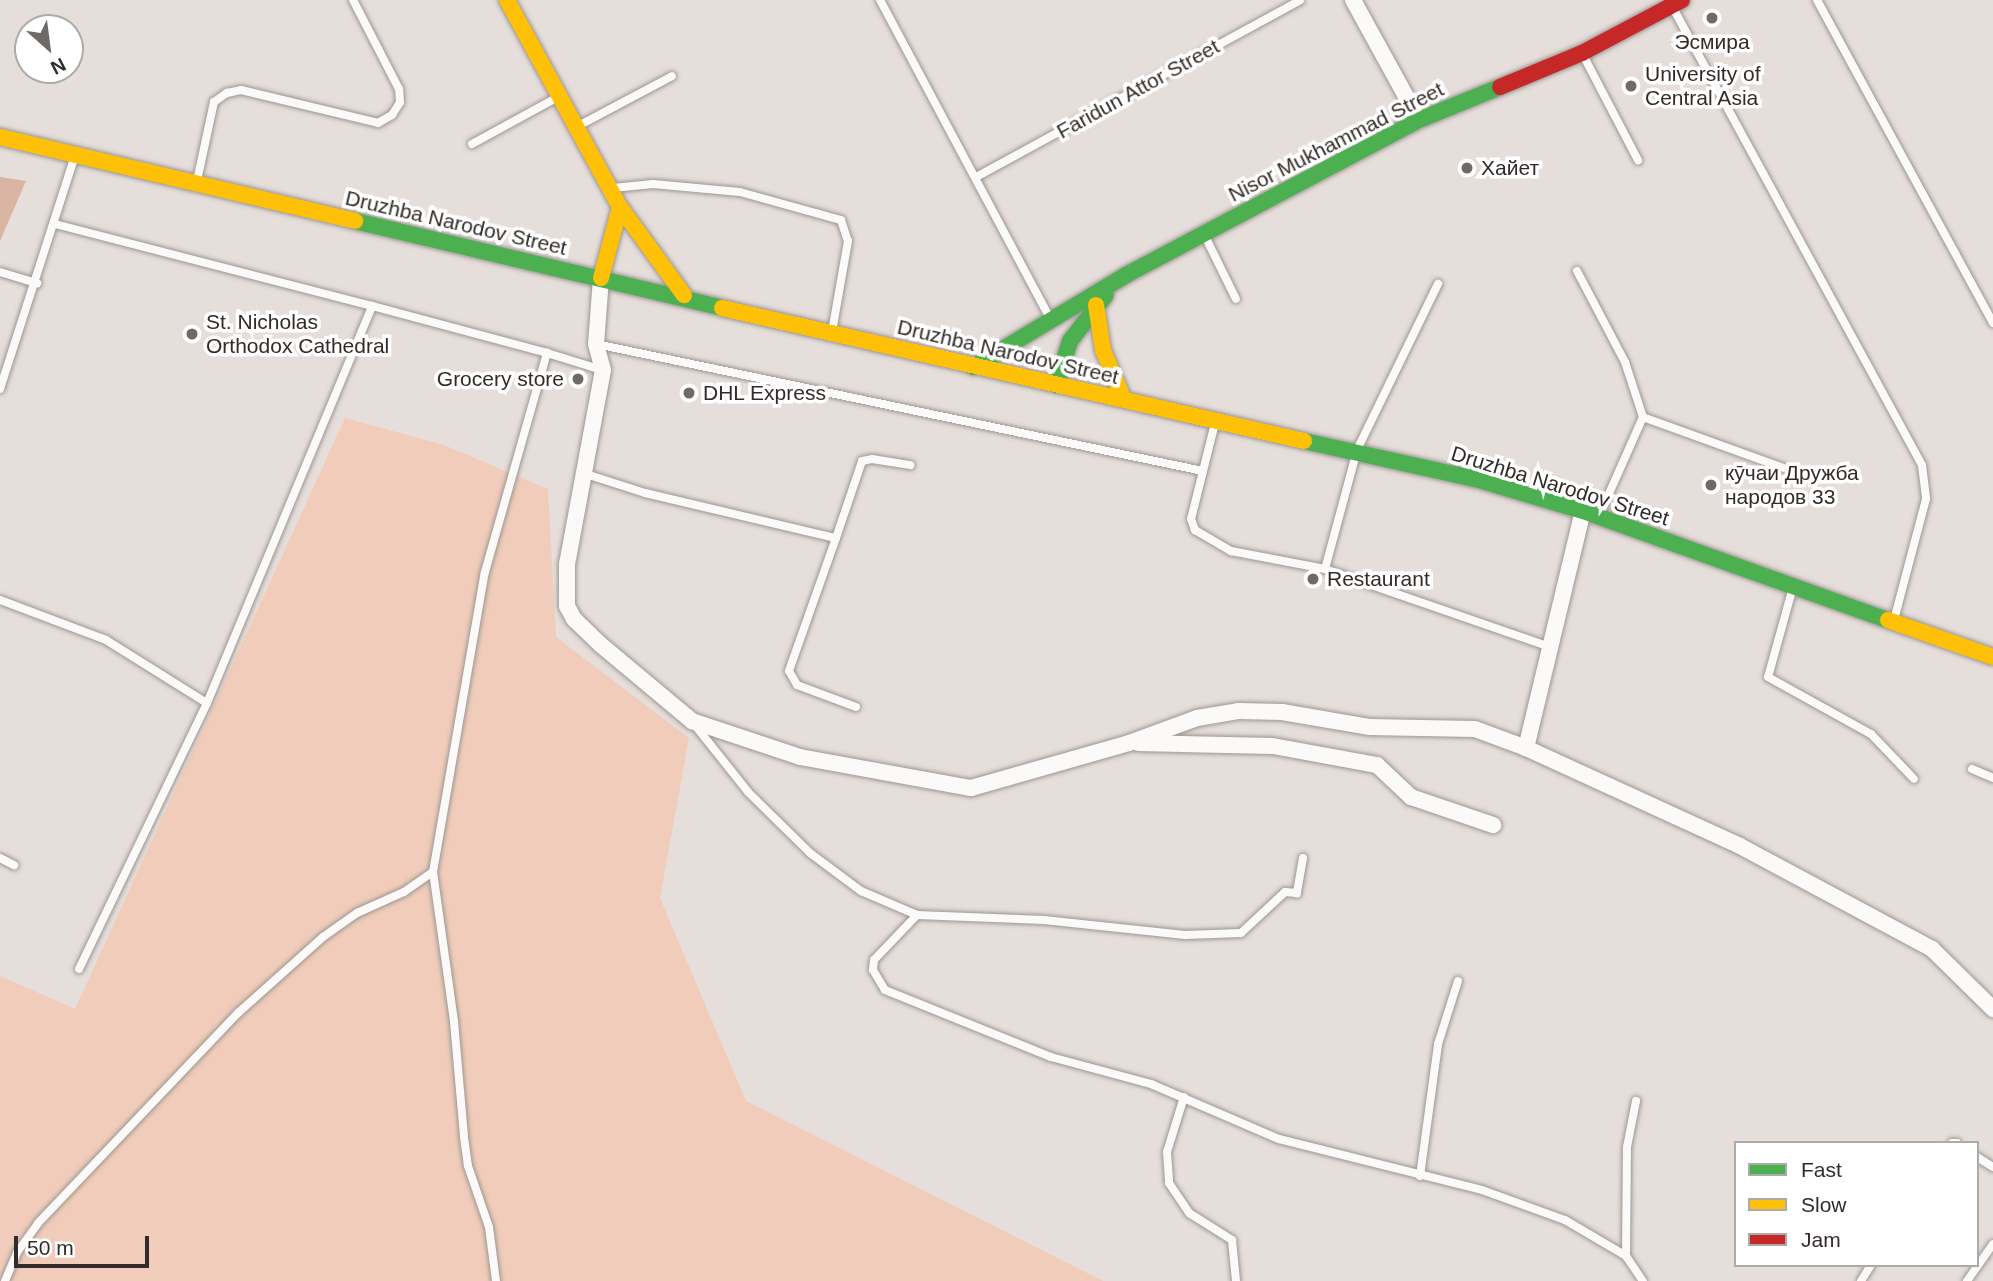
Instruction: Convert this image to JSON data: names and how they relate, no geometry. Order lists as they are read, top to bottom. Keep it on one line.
{"streets":{"main road":["Nisor Mukhammad Street","Druzhba Narodov Street"],"lane":["Faridun Attor Street"]},"crossings":[["Nisor Mukhammad Street","Druzhba Narodov Street"]],"places":["Эсмира","University of Central Asia","Хайет","St. Nicholas Orthodox Cathedral","Grocery store","DHL Express","кӯчаи Дружба народов 33","Restaurant"],"legend":["Fast","Slow","Jam"],"scale_bar":"50 m","north":"bottom right"}
